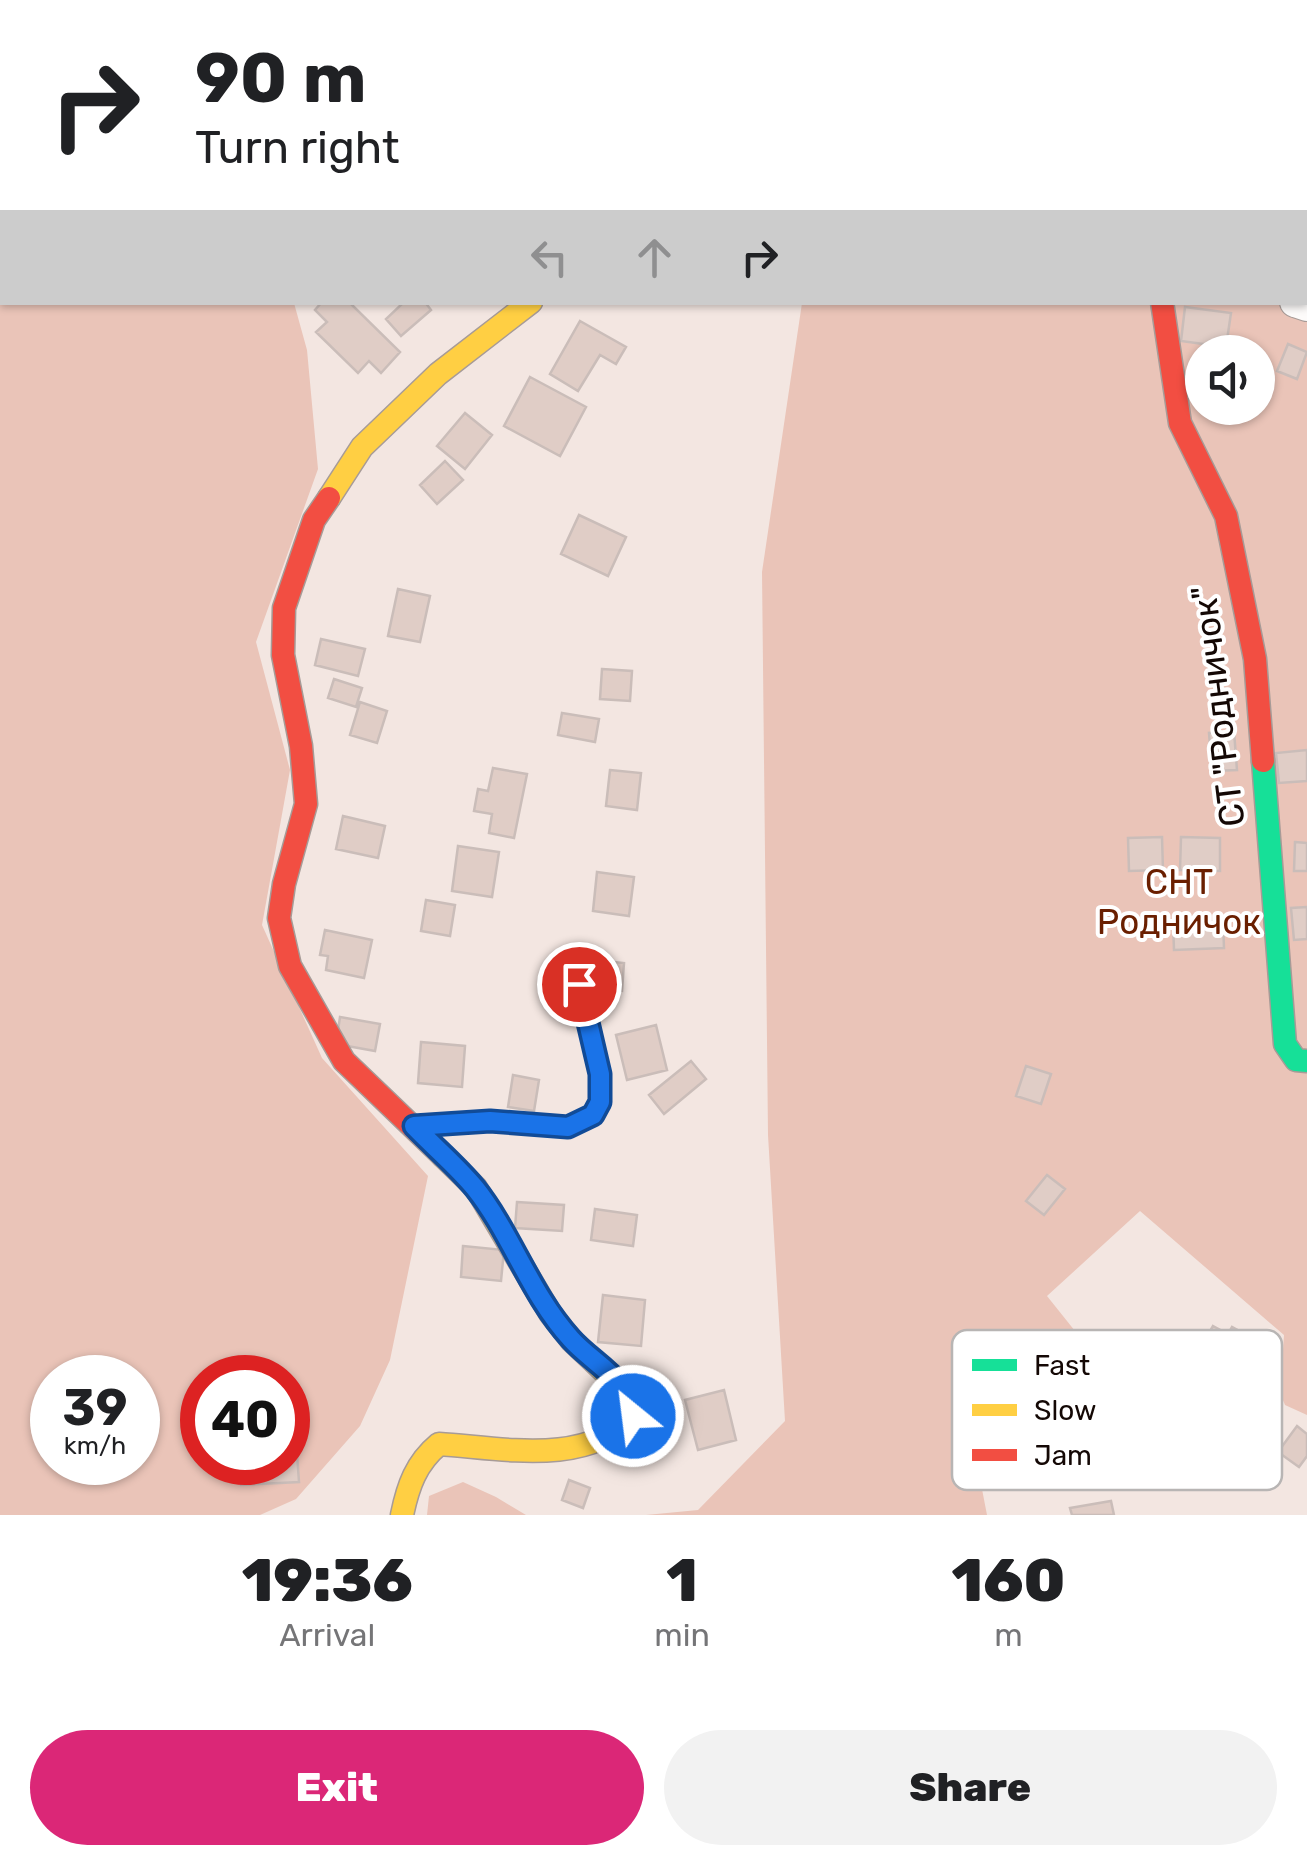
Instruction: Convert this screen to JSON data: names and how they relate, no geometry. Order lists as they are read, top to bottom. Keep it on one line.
{"streets":{"street":["СТ \"Родничок\""]},"parks":["СНТ Родничок"],"legend":["Fast","Slow","Jam"],"page":{"turn":["90 m","Turn right"],"speed":"39 km/h","limit":"40","eta":["19:36","Arrival","1","min","160","m"],"buttons":["Exit","Share"]}}
